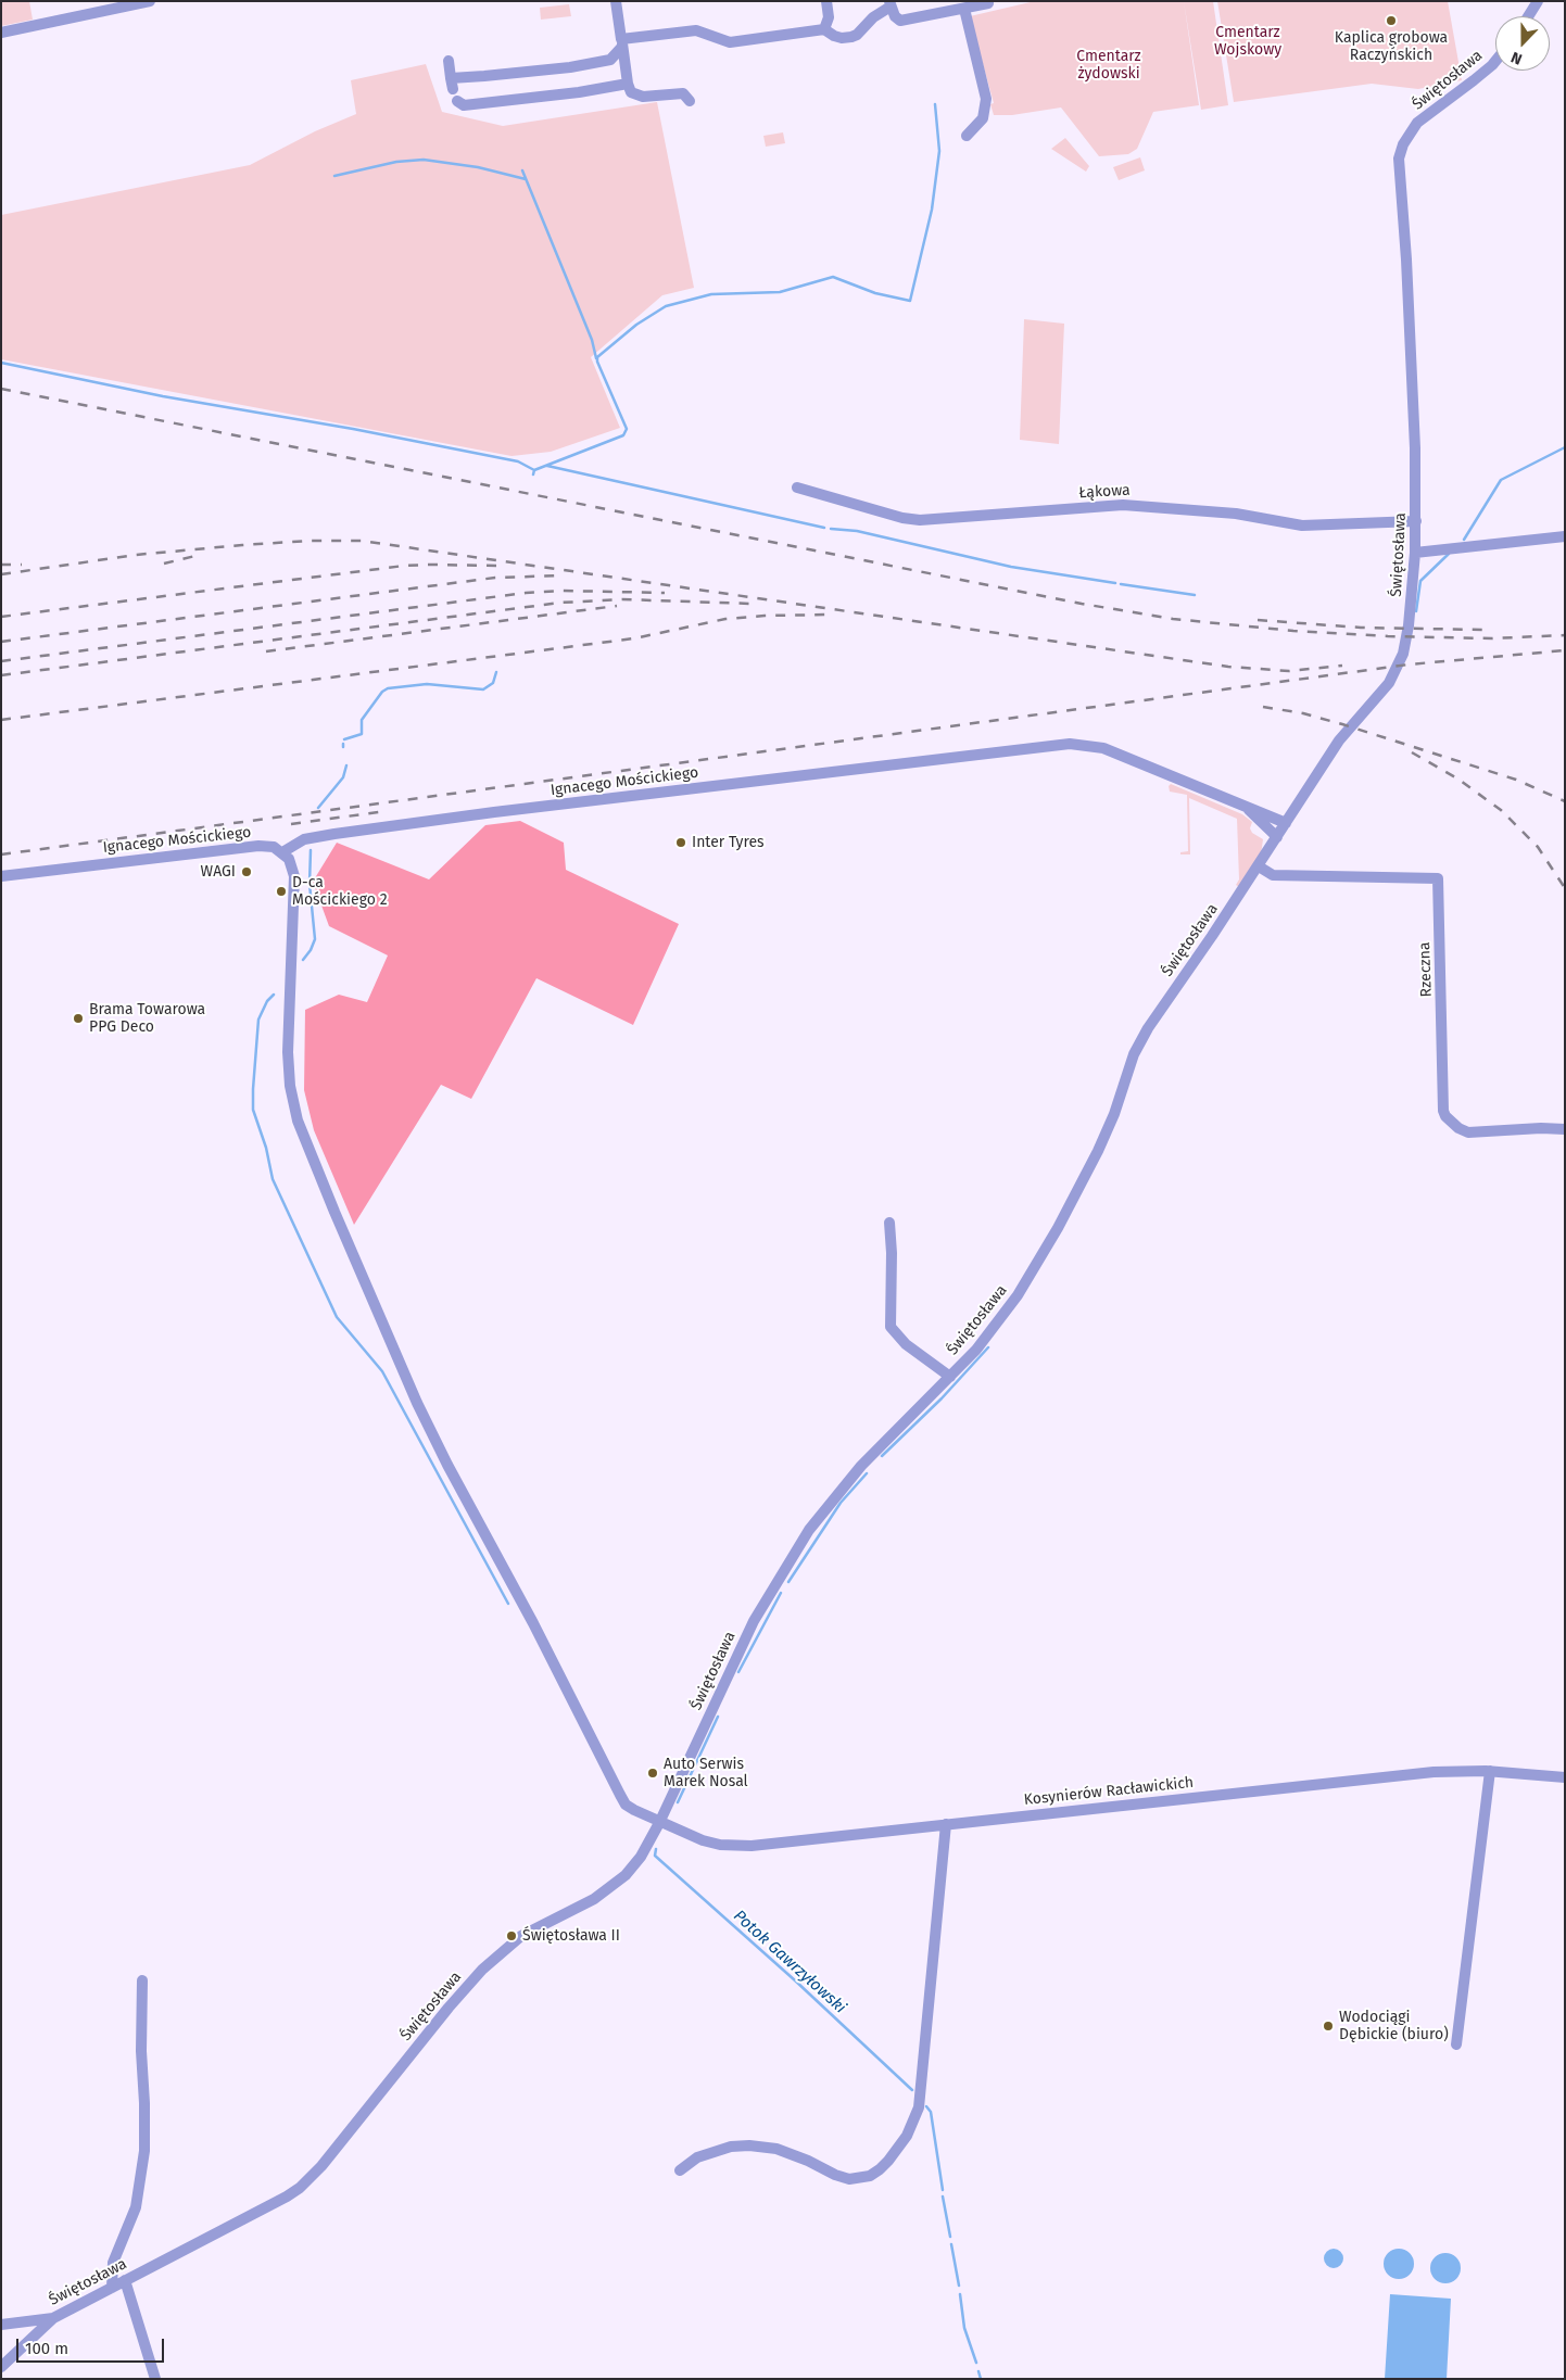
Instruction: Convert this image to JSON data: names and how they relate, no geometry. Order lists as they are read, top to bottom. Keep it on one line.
{"streets":{"street":["Świętosława","Łąkowa","Ignacego Mościckiego","Rzeczna","Kosynierów Racławickich"]},"crossings":[["Świętosława","Łąkowa"],["Świętosława","Ignacego Mościckiego"],["Świętosława","Rzeczna"],["Świętosława","Kosynierów Racławickich"],["Ignacego Mościckiego","Kosynierów Racławickich"]],"water":["Potok Gawrzyłowski"],"parks":["Cmentarz Wojskowy","Cmentarz żydowski"],"places":["Kaplica grobowa Raczyńskich","Inter Tyres","WAGI","D-ca Mościckiego 2","Brama Towarowa PPG Deco","Auto Serwis Marek Nosal","Świętosława II","Wodociągi Dębickie (biuro)"],"scale_bar":"100 m","north":"bottom"}
